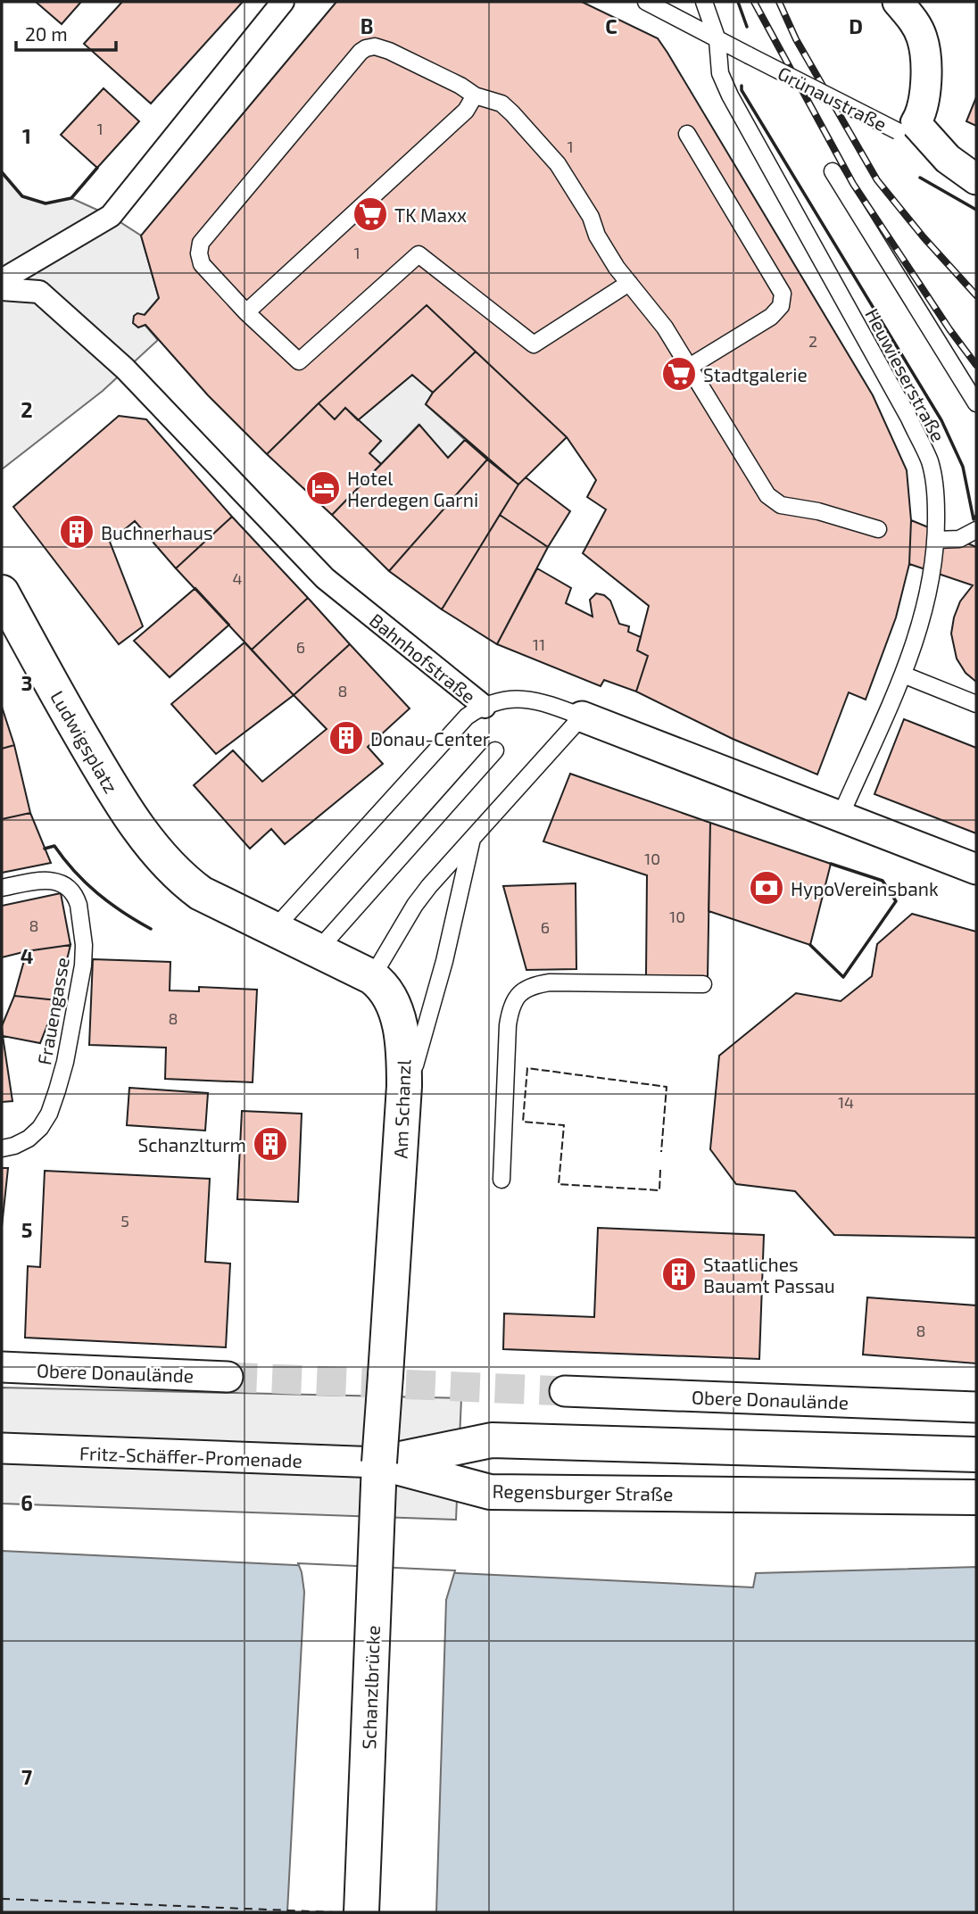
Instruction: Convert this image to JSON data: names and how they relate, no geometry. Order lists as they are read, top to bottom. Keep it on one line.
{"streets":{"main road":["Ludwigsplatz","Am Schanzl","Regensburger Straße","Schanzlbrücke"],"street":["Grünaustraße","Bahnhofstraße","Obere Donaulände","Fritz-Schäffer-Promenade"],"lane":["Heuwieserstraße","Frauengasse"]},"crossings":[["Grünaustraße","Heuwieserstraße"],["Heuwieserstraße","Bahnhofstraße"],["Ludwigsplatz","Am Schanzl"],["Am Schanzl","Fritz-Schäffer-Promenade"],["Am Schanzl","Regensburger Straße"],["Am Schanzl","Schanzlbrücke"],["Fritz-Schäffer-Promenade","Regensburger Straße"],["Fritz-Schäffer-Promenade","Schanzlbrücke"],["Regensburger Straße","Schanzlbrücke"]],"places":{"supermarket":["TK Maxx","Stadtgalerie"],"hotel":["Hotel Herdegen Garni"],"building":["Buchnerhaus","Donau-Center","Schanzlturm","Staatliches Bauamt Passau"],"bank":["HypoVereinsbank"]},"house_numbers":["1","1","1","2","4","11","6","8","10","10","8","6","8","14","5","8"],"scale_bar":"20 m","grid":{"columns":["B","C","D"],"rows":["1","2","3","4","5","6","7"]}}
